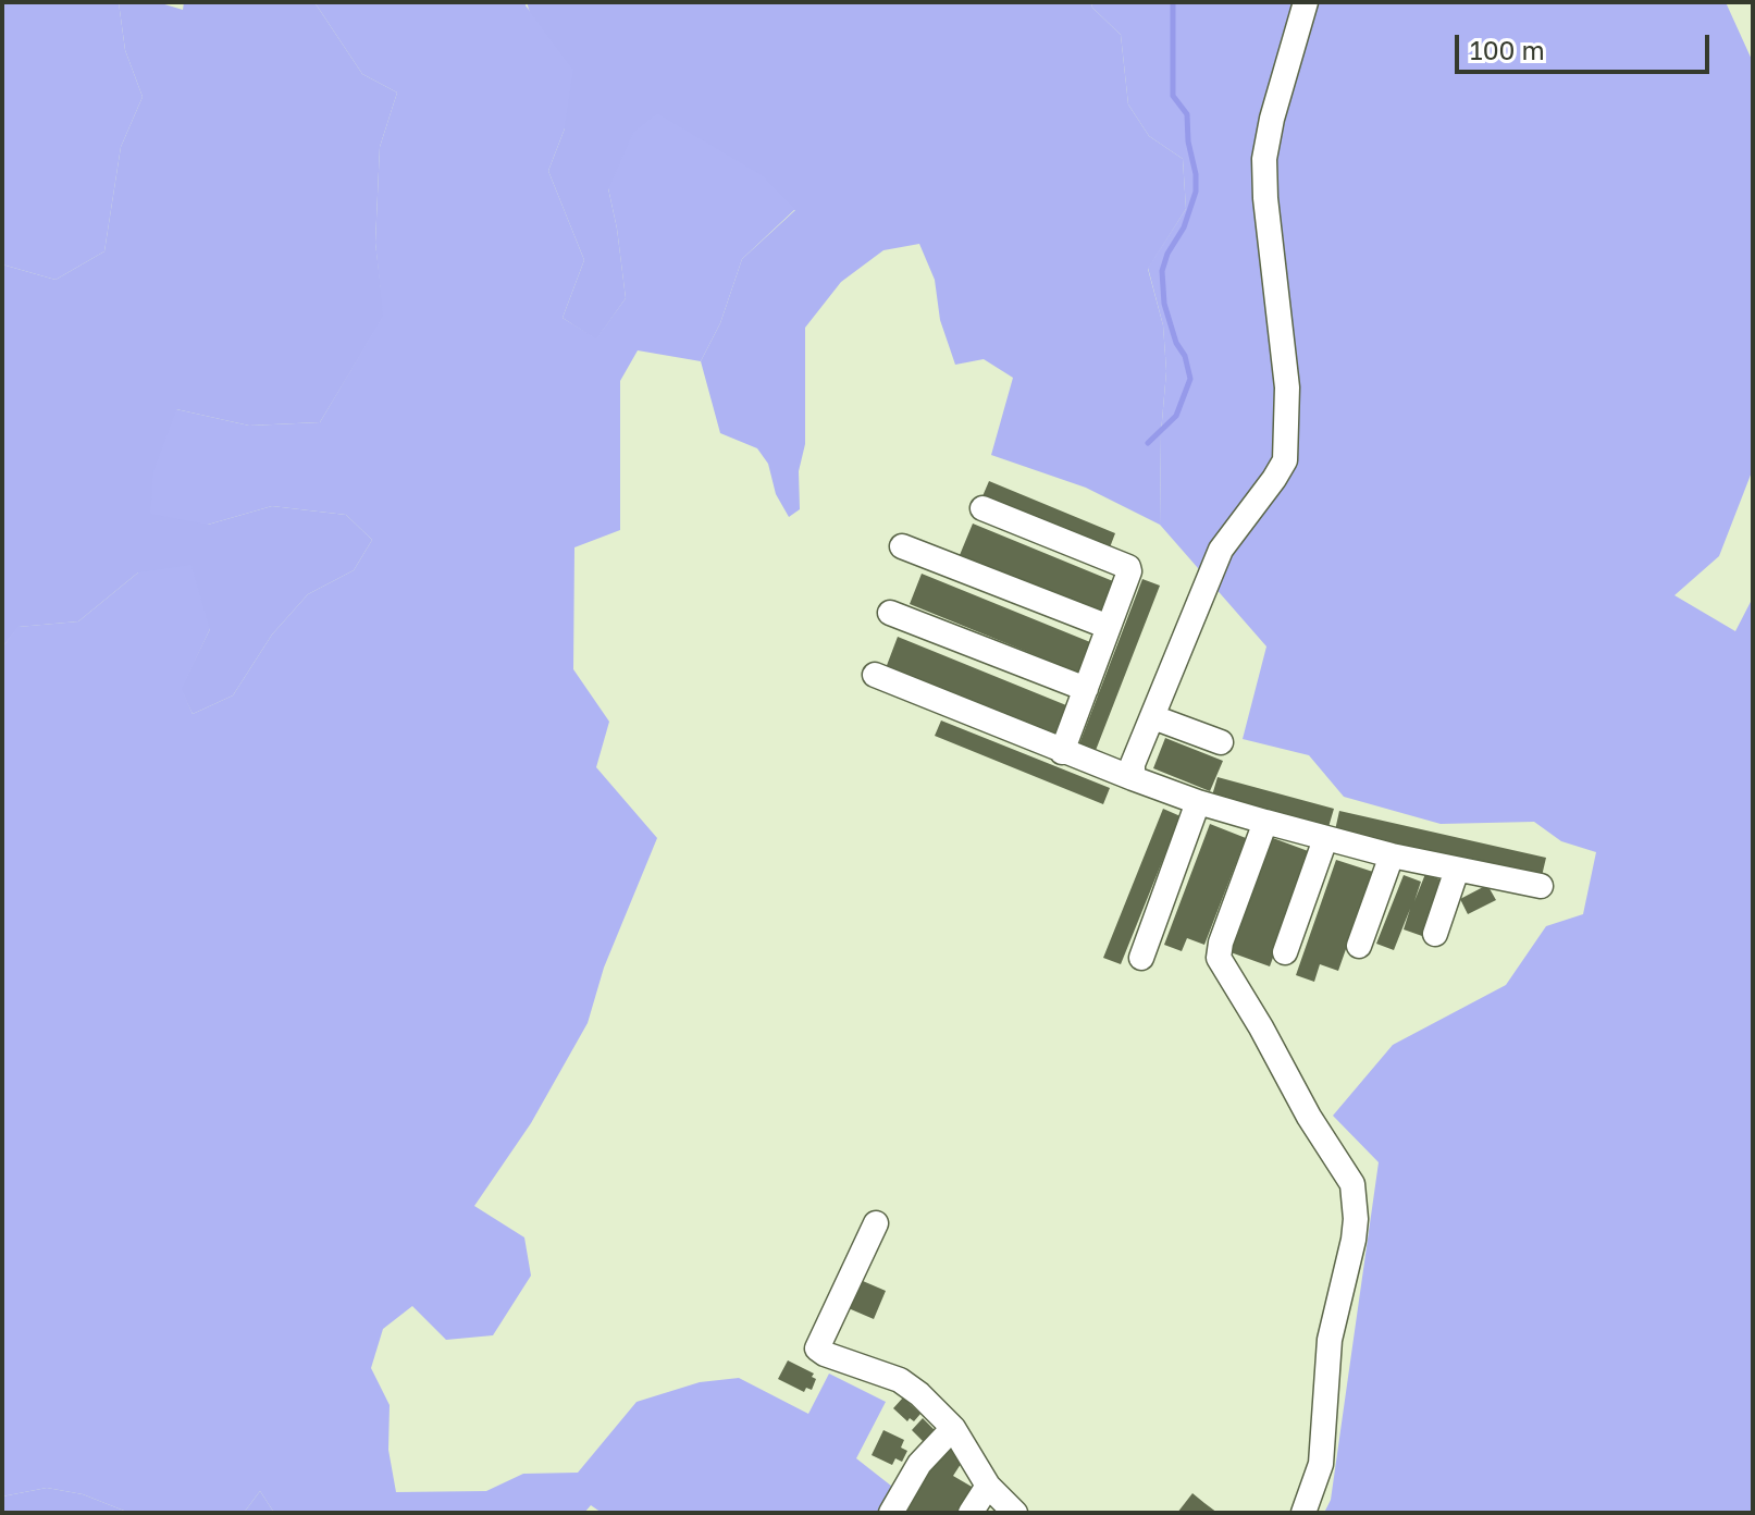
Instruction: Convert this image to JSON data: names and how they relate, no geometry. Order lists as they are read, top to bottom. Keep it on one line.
{"scale_bar":"100 m"}
